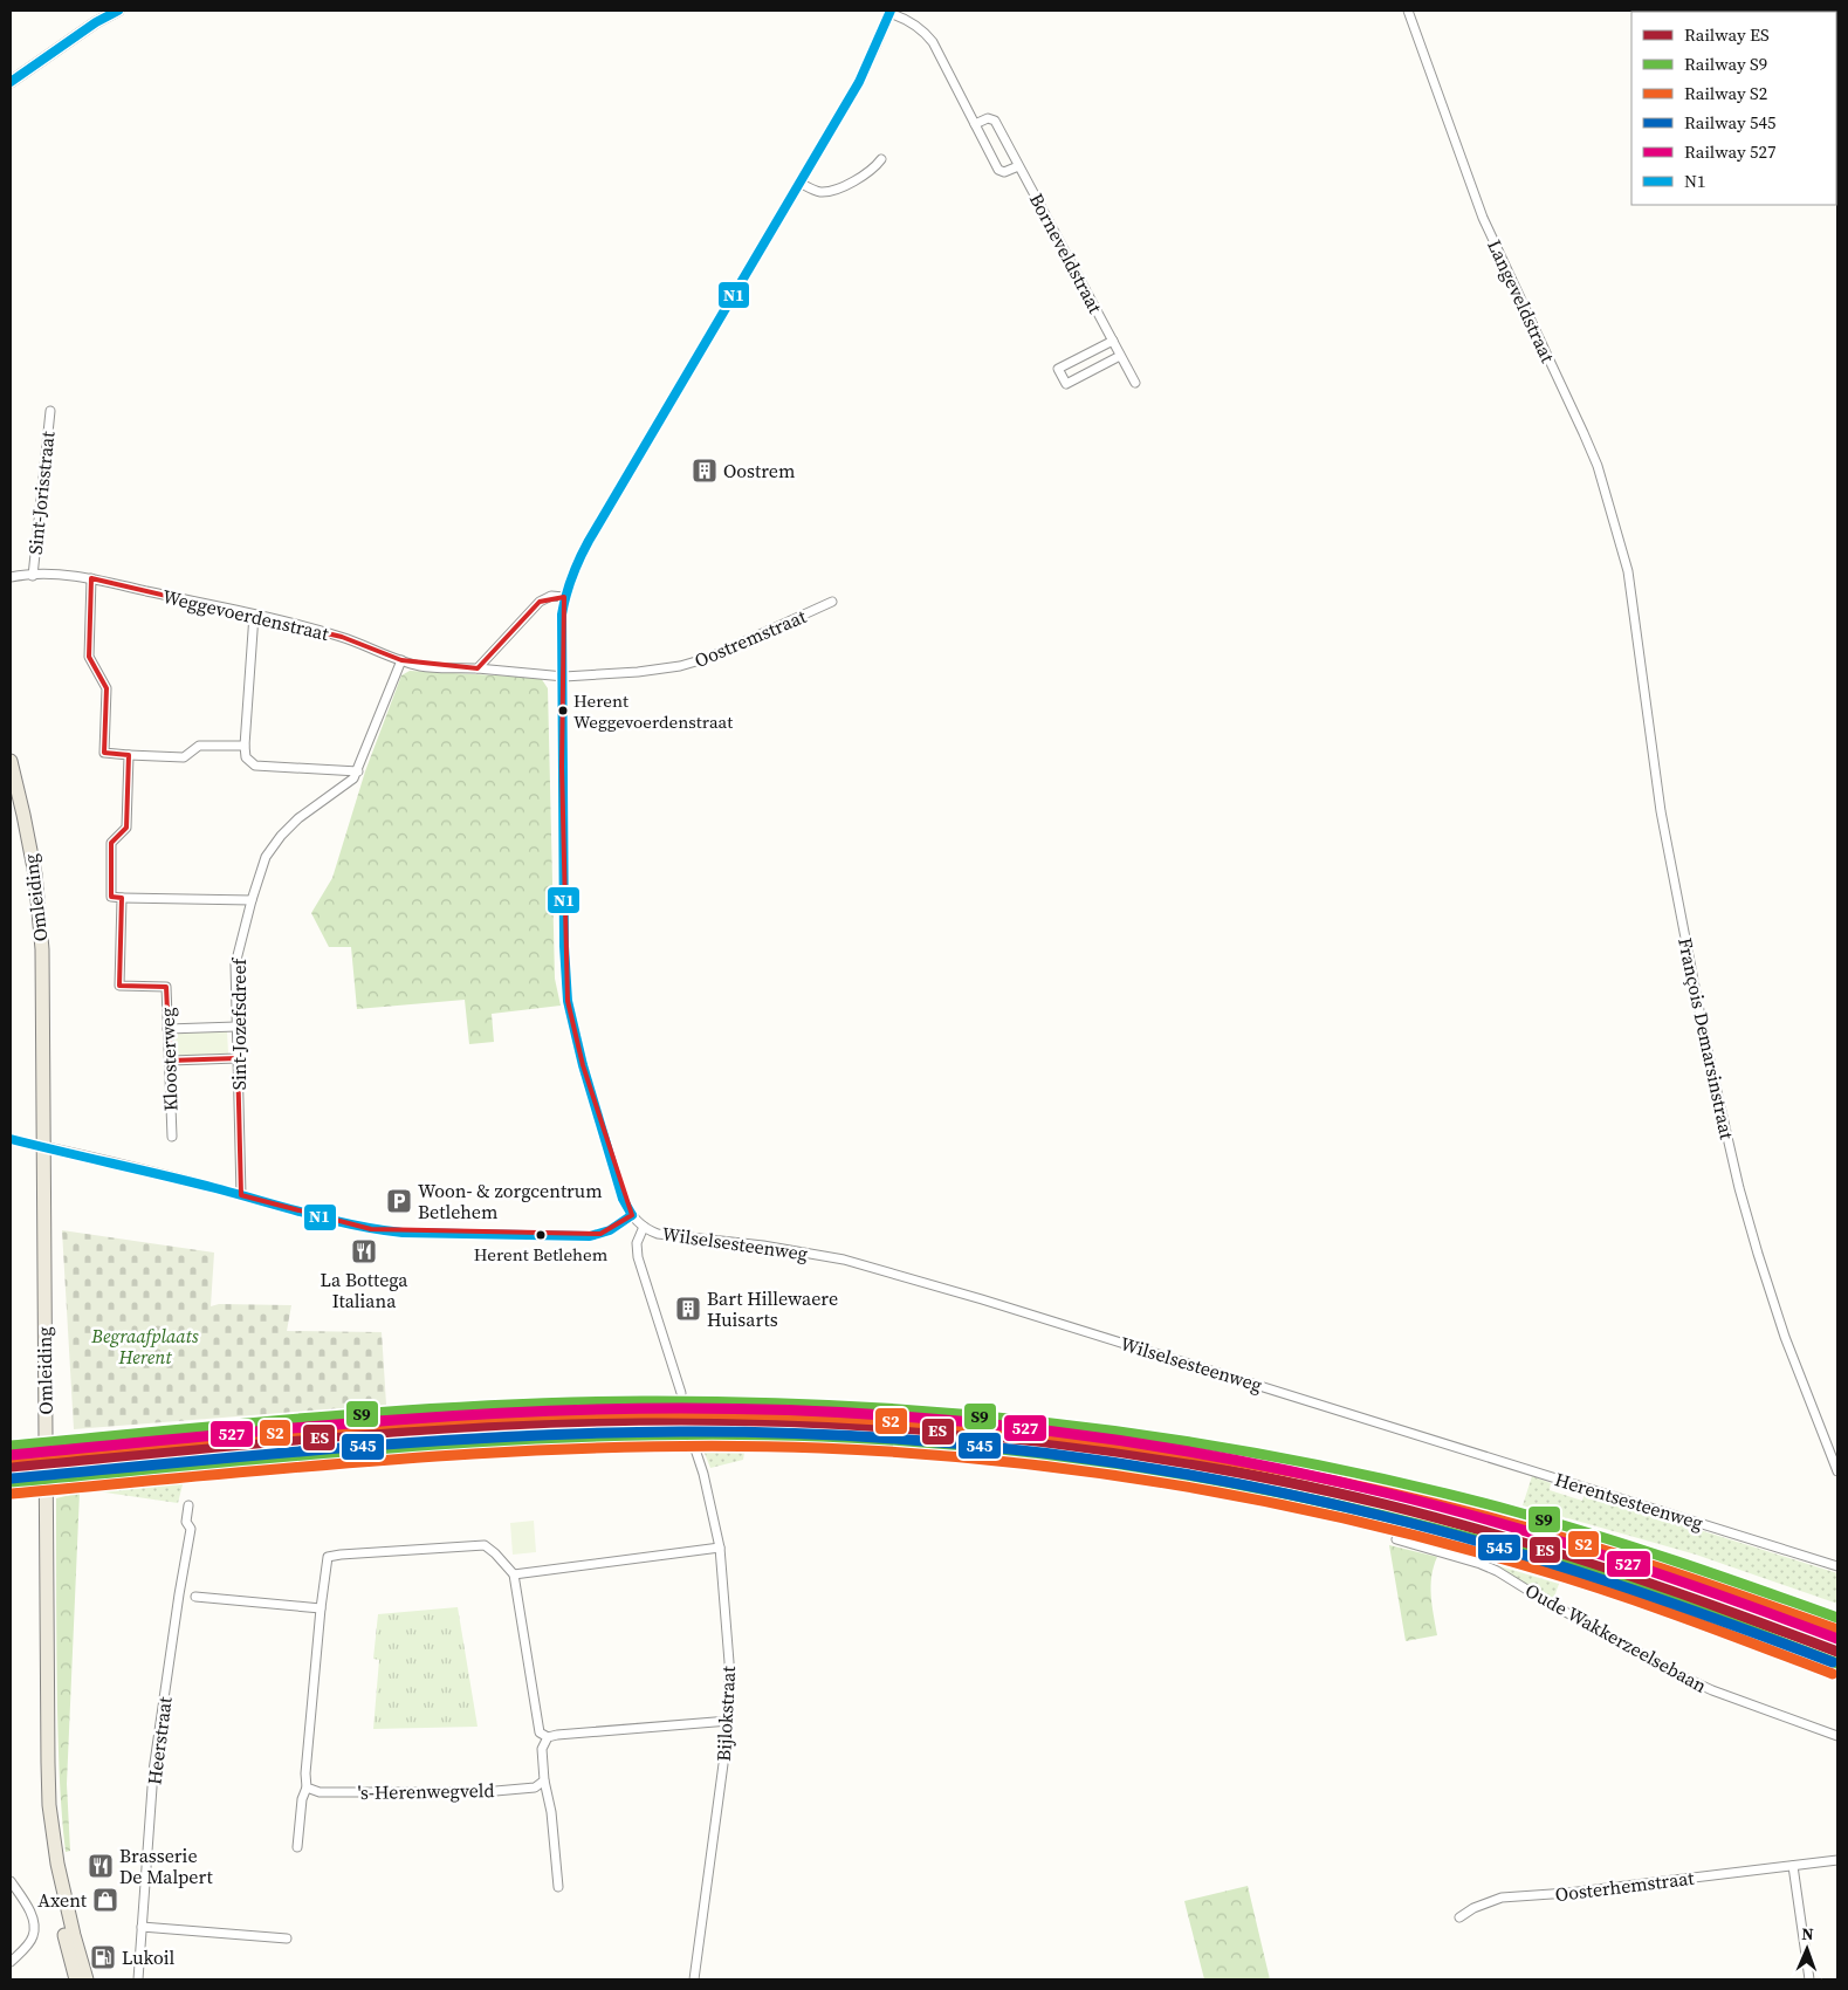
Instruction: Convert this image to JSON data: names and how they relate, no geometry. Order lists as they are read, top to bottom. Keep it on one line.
{"streets":{"main road":["Omleiding"],"street":["Borneveldstraat","Langeveldstraat","Sint-Jorisstraat","Weggevoerdenstraat","Oostremstraat","Sint-Jozefsdreef","François Demarsinstraat","Kloosterweg","Wilselsesteenweg","Herentsesteenweg","Oude Wakkerzeelsebaan","Bijlokstraat","Heerstraat","'s-Herenwegveld","Oosterhemstraat"]},"crossings":[["Langeveldstraat","François Demarsinstraat"],["Sint-Jorisstraat","Weggevoerdenstraat"],["Weggevoerdenstraat","Oostremstraat"],["Weggevoerdenstraat","Sint-Jozefsdreef"],["Wilselsesteenweg","Herentsesteenweg"]],"parks":["Begraafplaats Herent"],"places":{"building":["Oostrem","Bart Hillewaere Huisarts"],"other":["Herent Weggevoerdenstraat","Herent Betlehem"],"parking":["Woon- & zorgcentrum Betlehem"],"restaurant":["La Bottega Italiana","Brasserie De Malpert"],"shop":["Axent"],"fuel station":["Lukoil"]},"lines":["transit line N1","rail line S9","rail line 527","rail line S2","rail line ES","rail line 545"],"legend":["Railway ES","Railway S9","Railway S2","Railway 545","Railway 527","N1"],"north":"top"}
